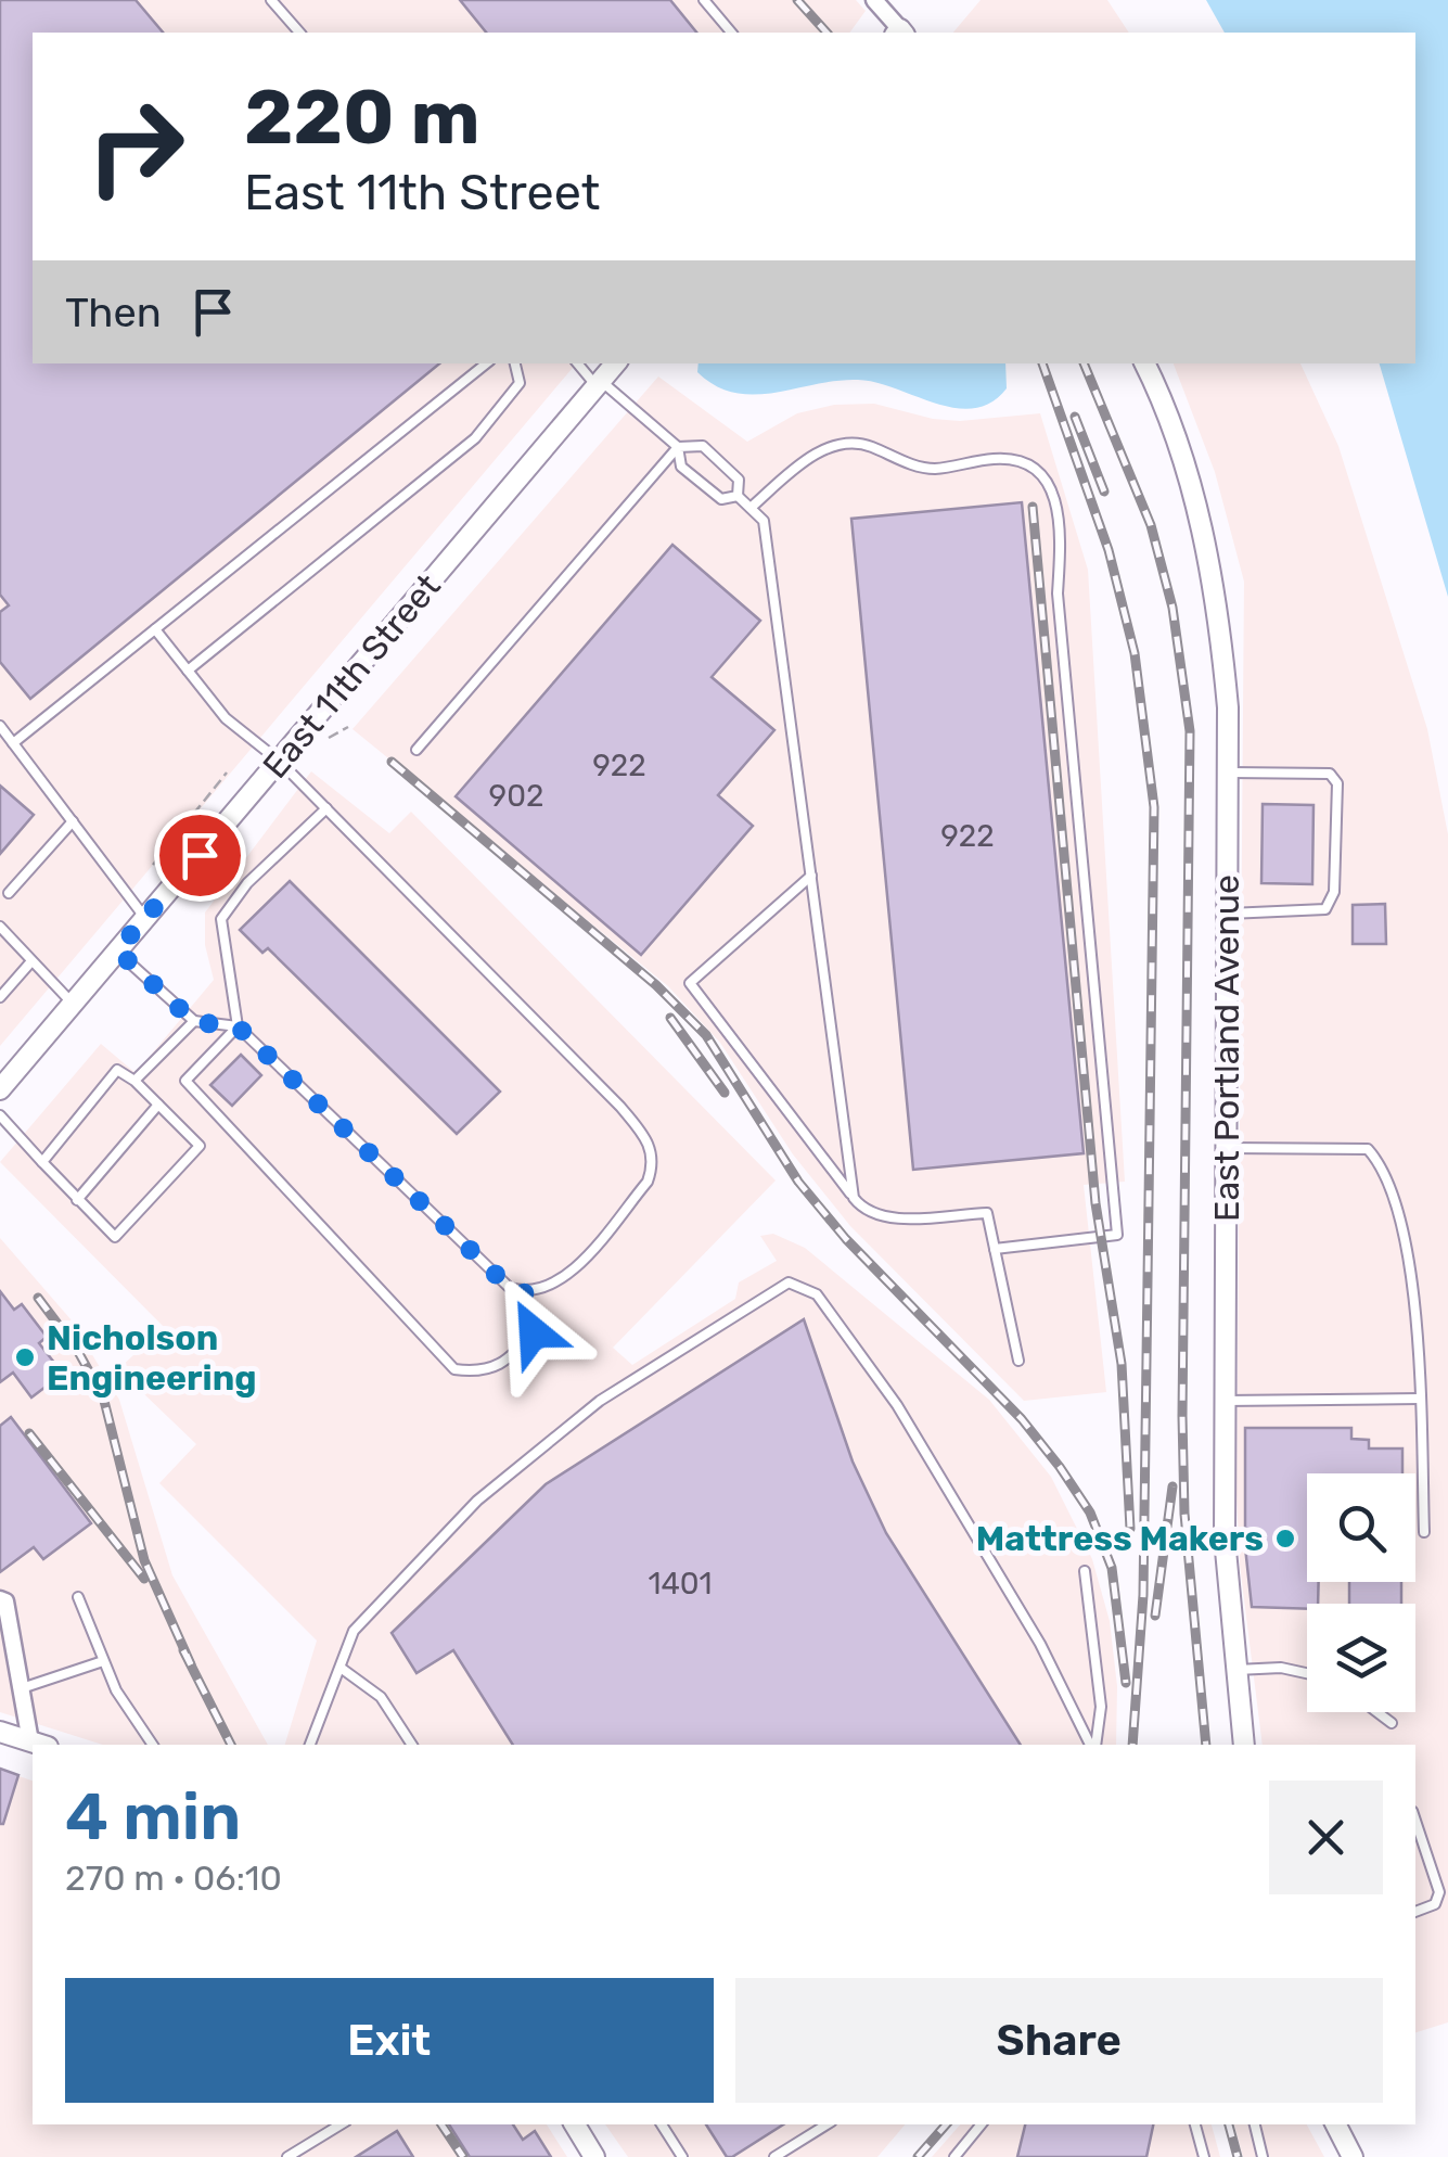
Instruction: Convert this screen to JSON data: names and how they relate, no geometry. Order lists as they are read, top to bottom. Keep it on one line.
{"streets":{"street":["East 11th Street","East Portland Avenue"]},"places":["Nicholson Engineering","Mattress Makers"],"house_numbers":["922","902","922","1401"],"page":{"turn":["220 m","East 11th Street"],"then":"Then","heading":["4 min","270 m · 06:10"],"buttons":["Exit","Share"]}}
